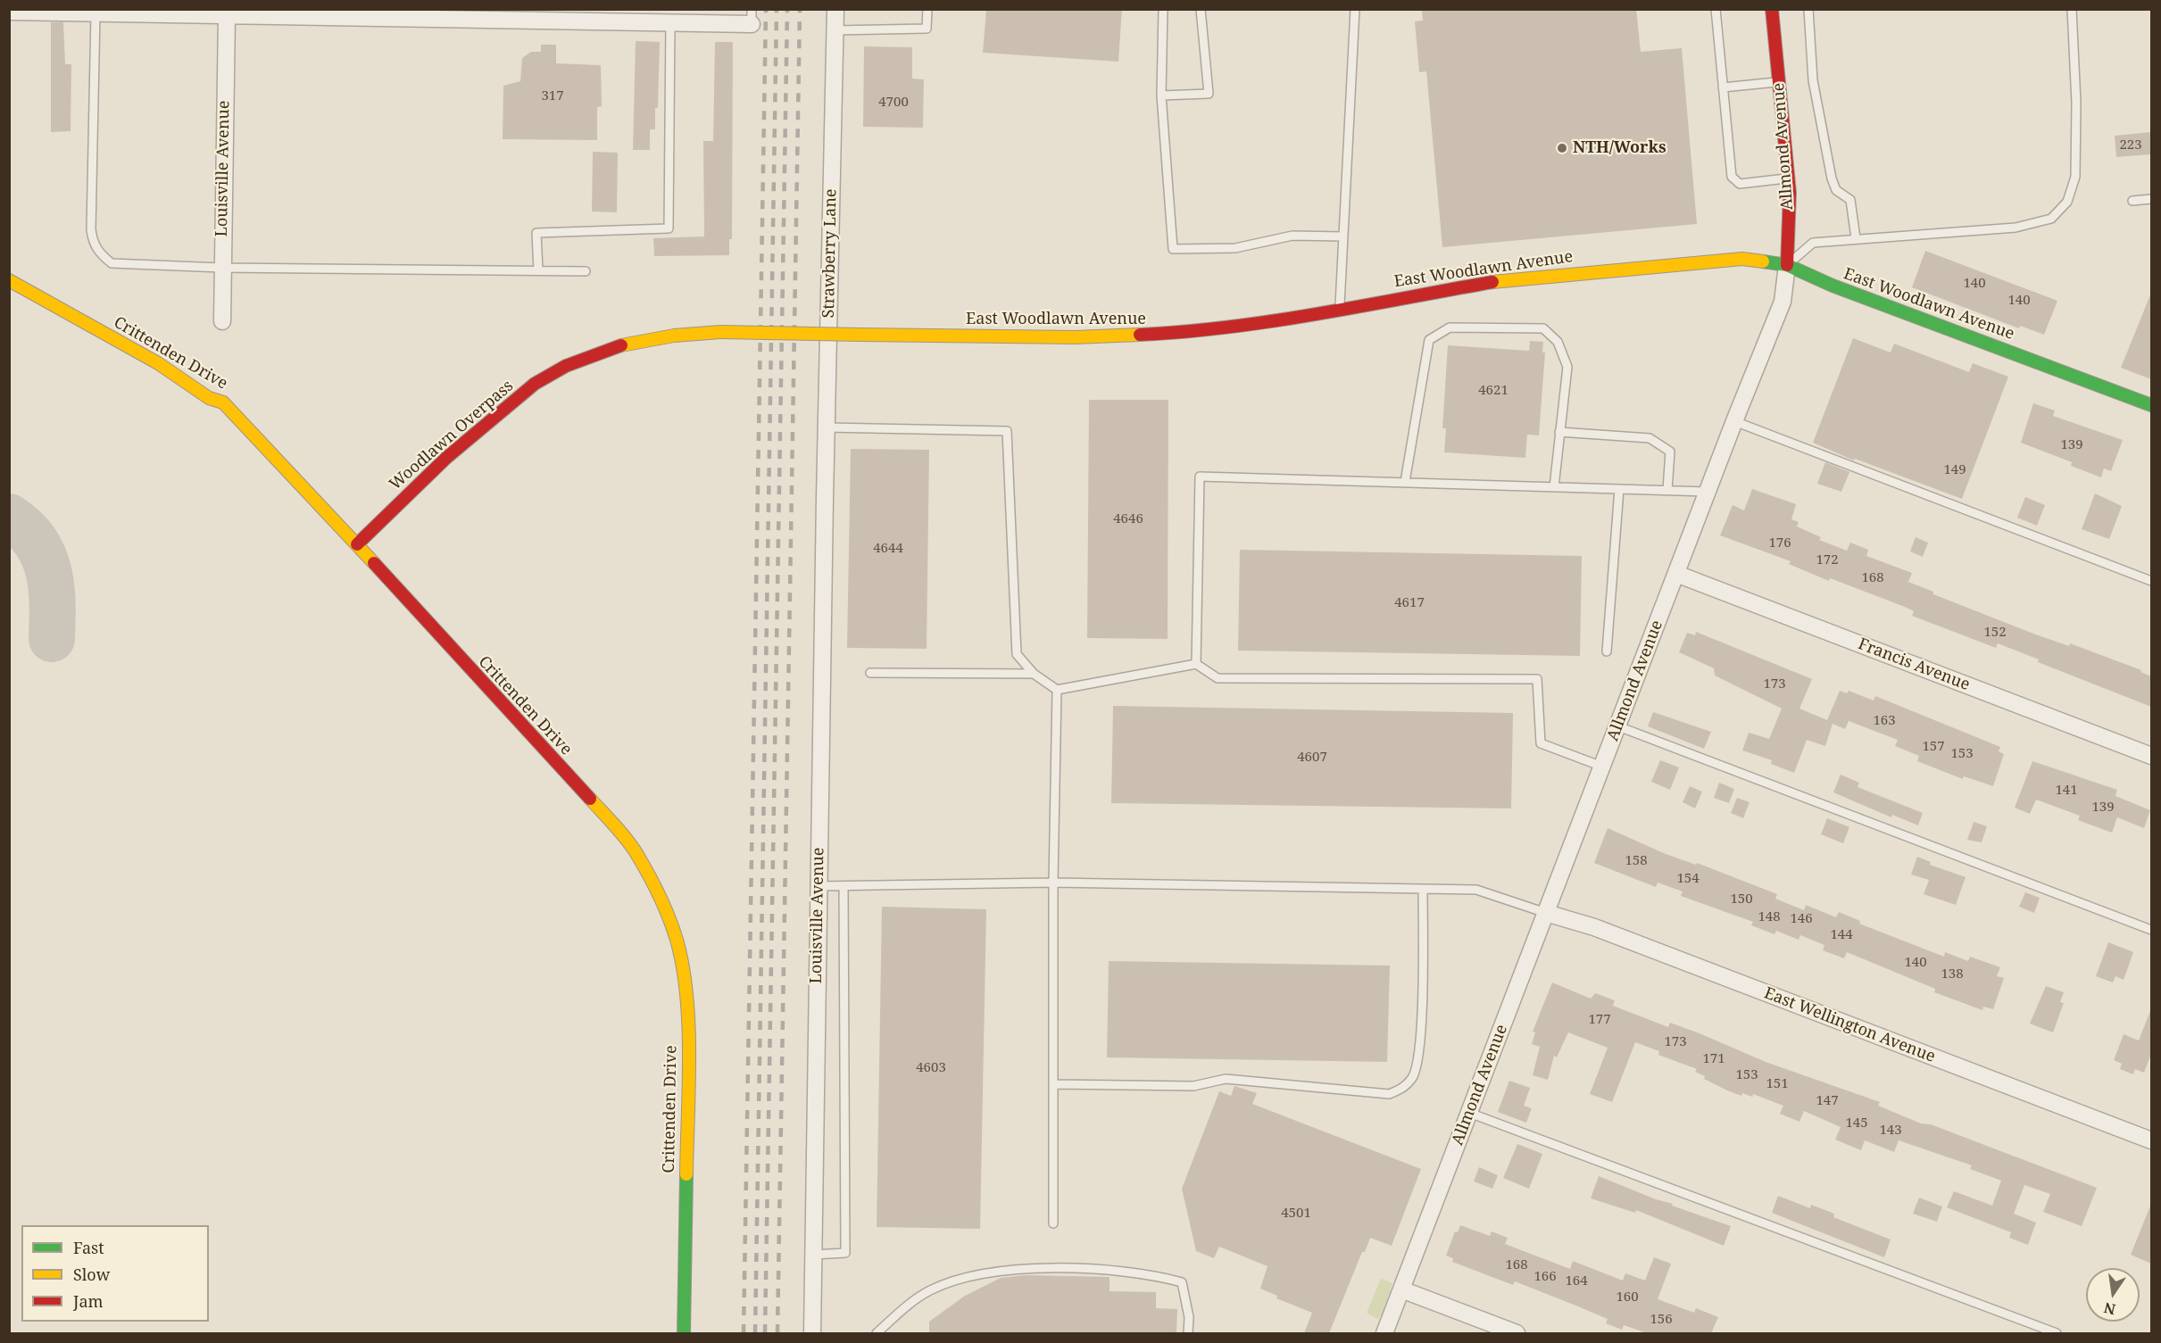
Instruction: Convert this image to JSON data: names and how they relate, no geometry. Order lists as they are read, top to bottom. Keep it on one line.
{"streets":{"main road":["Allmond Avenue","East Woodlawn Avenue","Crittenden Drive","Woodlawn Overpass"],"street":["Louisville Avenue","Strawberry Lane","Francis Avenue","East Wellington Avenue"]},"crossings":[["Allmond Avenue","East Woodlawn Avenue"],["Allmond Avenue","Francis Avenue"],["Allmond Avenue","East Wellington Avenue"],["Louisville Avenue","Strawberry Lane"],["East Woodlawn Avenue","Woodlawn Overpass"],["Crittenden Drive","Woodlawn Overpass"]],"places":["NTH/Works"],"house_numbers":["317","4700","223","140","140","4621","139","149","4646","176","4644","172","168","4617","152","173","163","157","153","4607","141","139","158","154","150","148","146","144","140","138","177","173","171","4603","153","151","147","145","143","4501","168","166","164","160","156"],"legend":["Fast","Slow","Jam"],"north":"bottom"}
